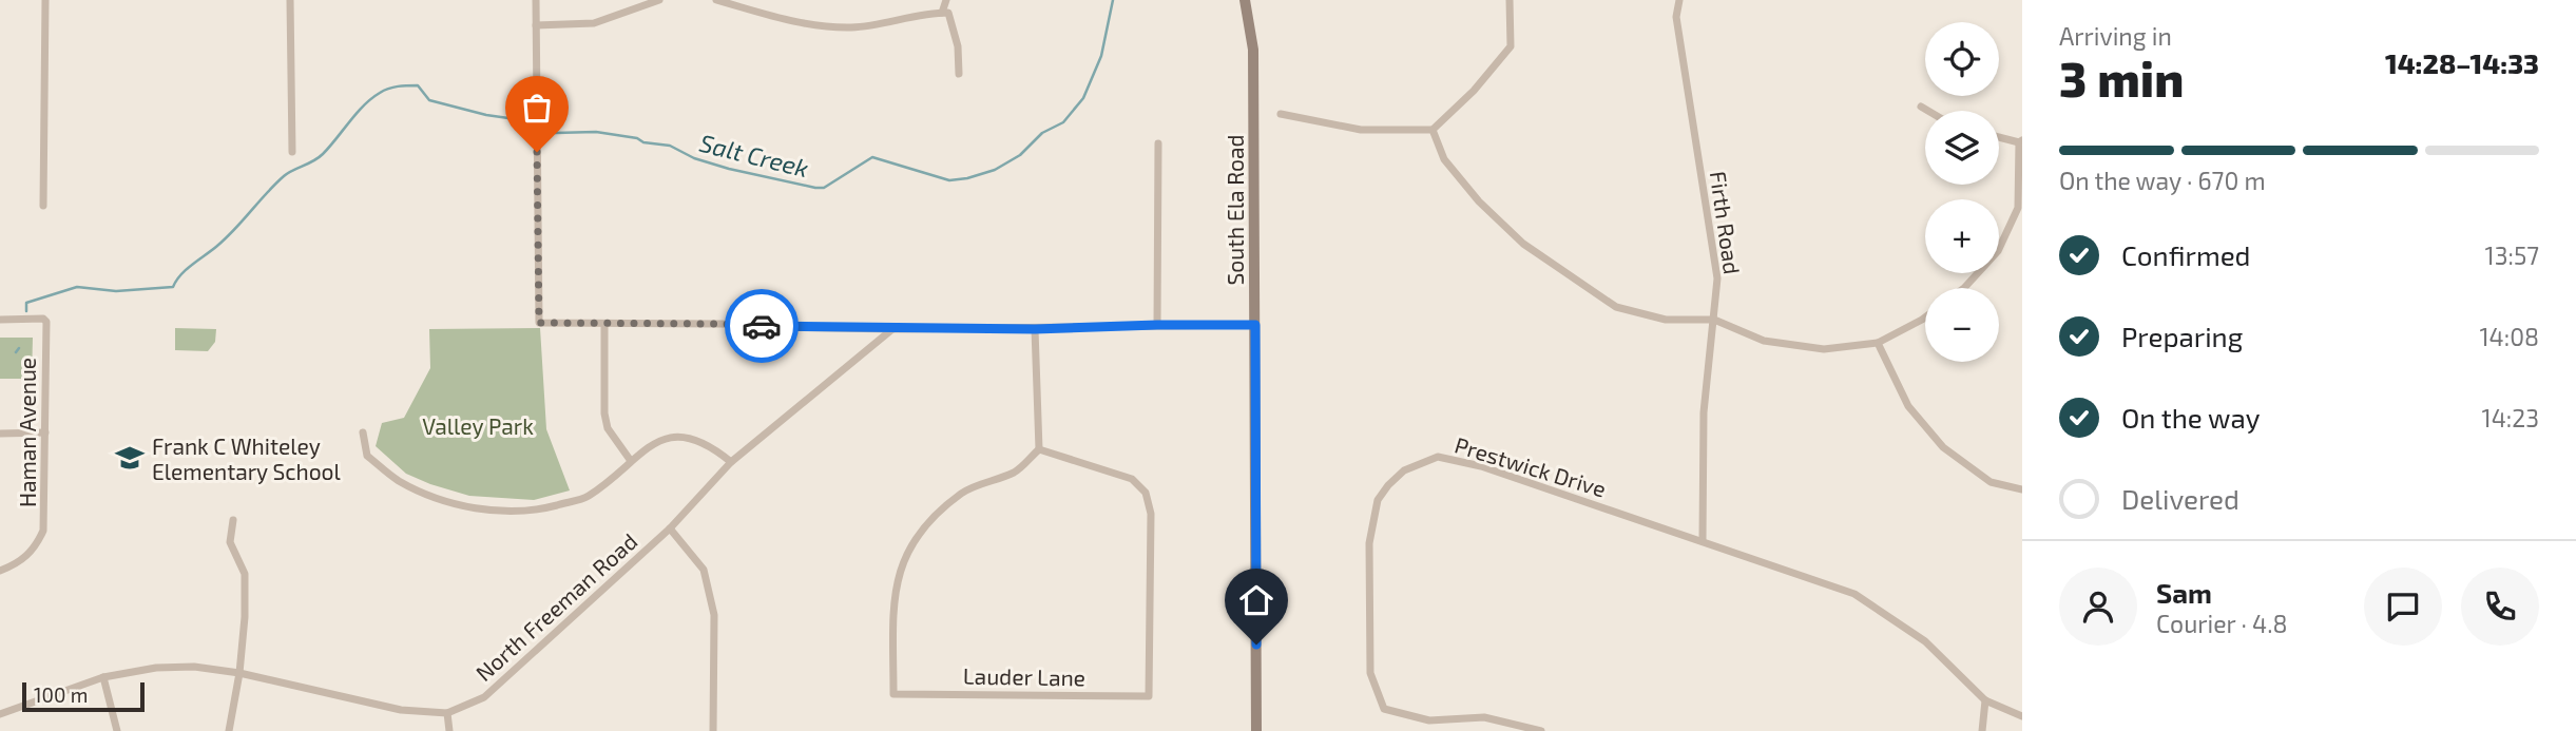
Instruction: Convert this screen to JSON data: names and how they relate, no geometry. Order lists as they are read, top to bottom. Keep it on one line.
{"streets":{"main road":["South Ela Road"],"street":["Firth Road","Haman Avenue","Prestwick Drive","North Freeman Road","Lauder Lane"]},"crossings":[["Firth Road","Prestwick Drive"]],"water":["Salt Creek"],"parks":["Valley Park"],"places":{"school or university":["Frank C Whiteley Elementary School"]},"scale_bar":"100 m","page":{"heading":["3 min","Arriving in","14:28–14:33"],"panel":["Sam","Courier · 4.8"],"map_buttons":["+","−"],"bar":"On the way · 670 m","list":[["Confirmed","13:57"],["Preparing","14:08"],["On the way","14:23"],"Delivered"],"scale":"100 m"}}
